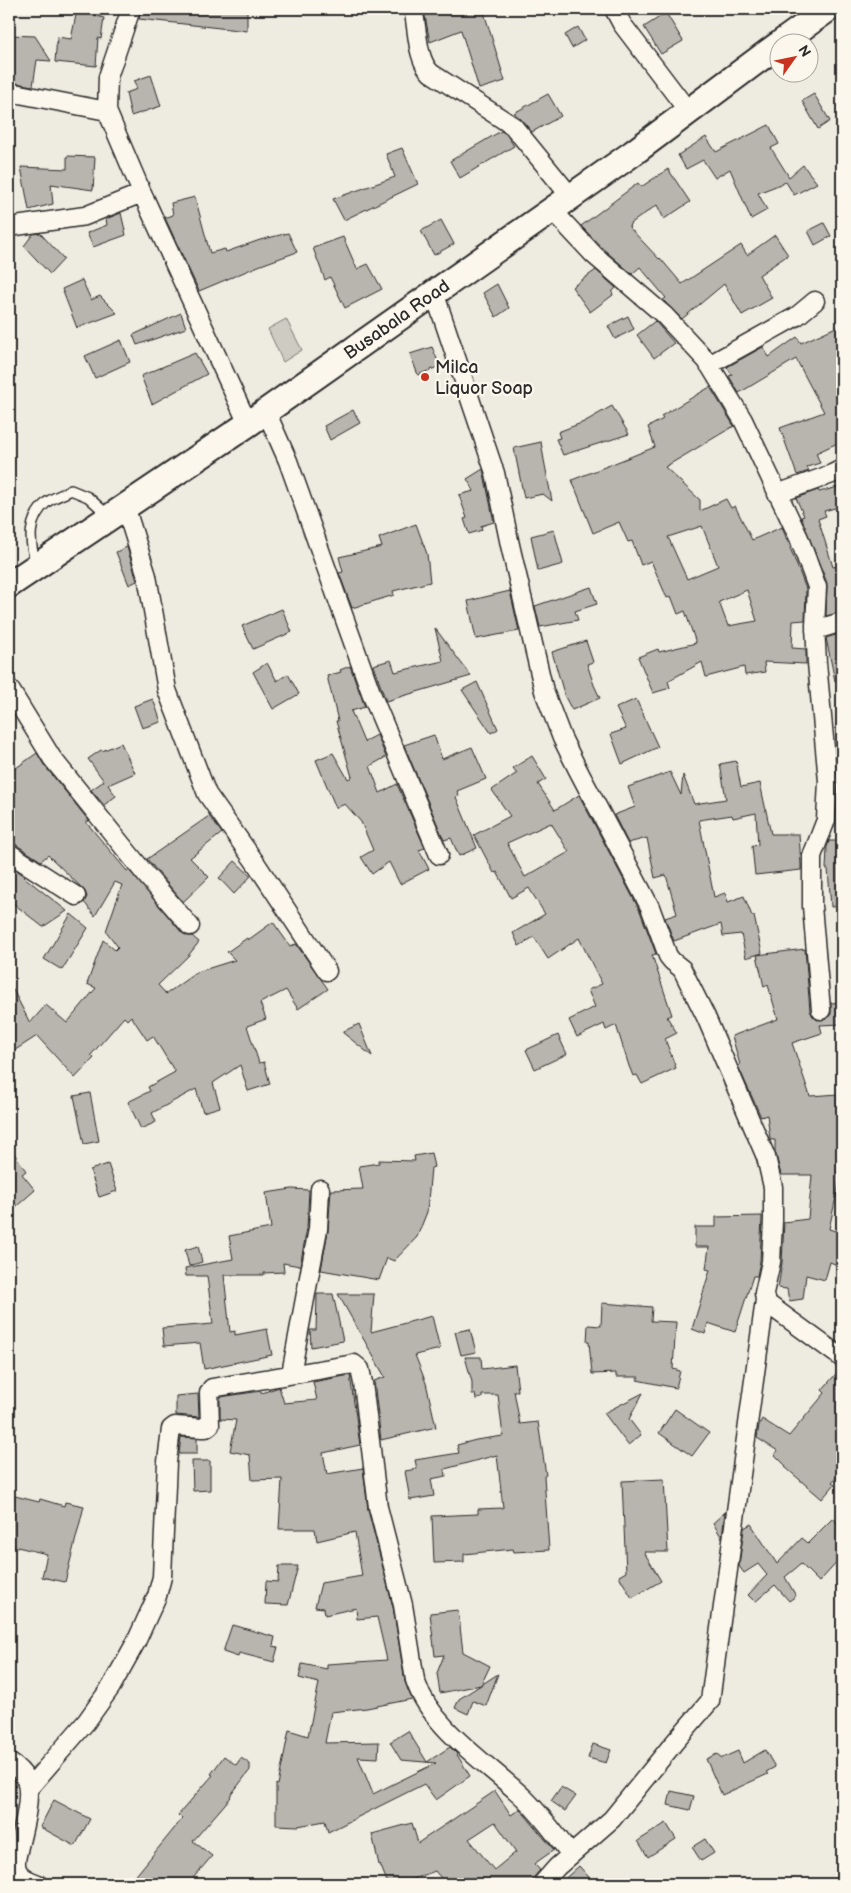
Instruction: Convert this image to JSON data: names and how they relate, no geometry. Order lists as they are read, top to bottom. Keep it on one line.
{"streets":{"street":["Busabala Road"]},"places":["Milca Liquor Soap"],"north":"top right"}
